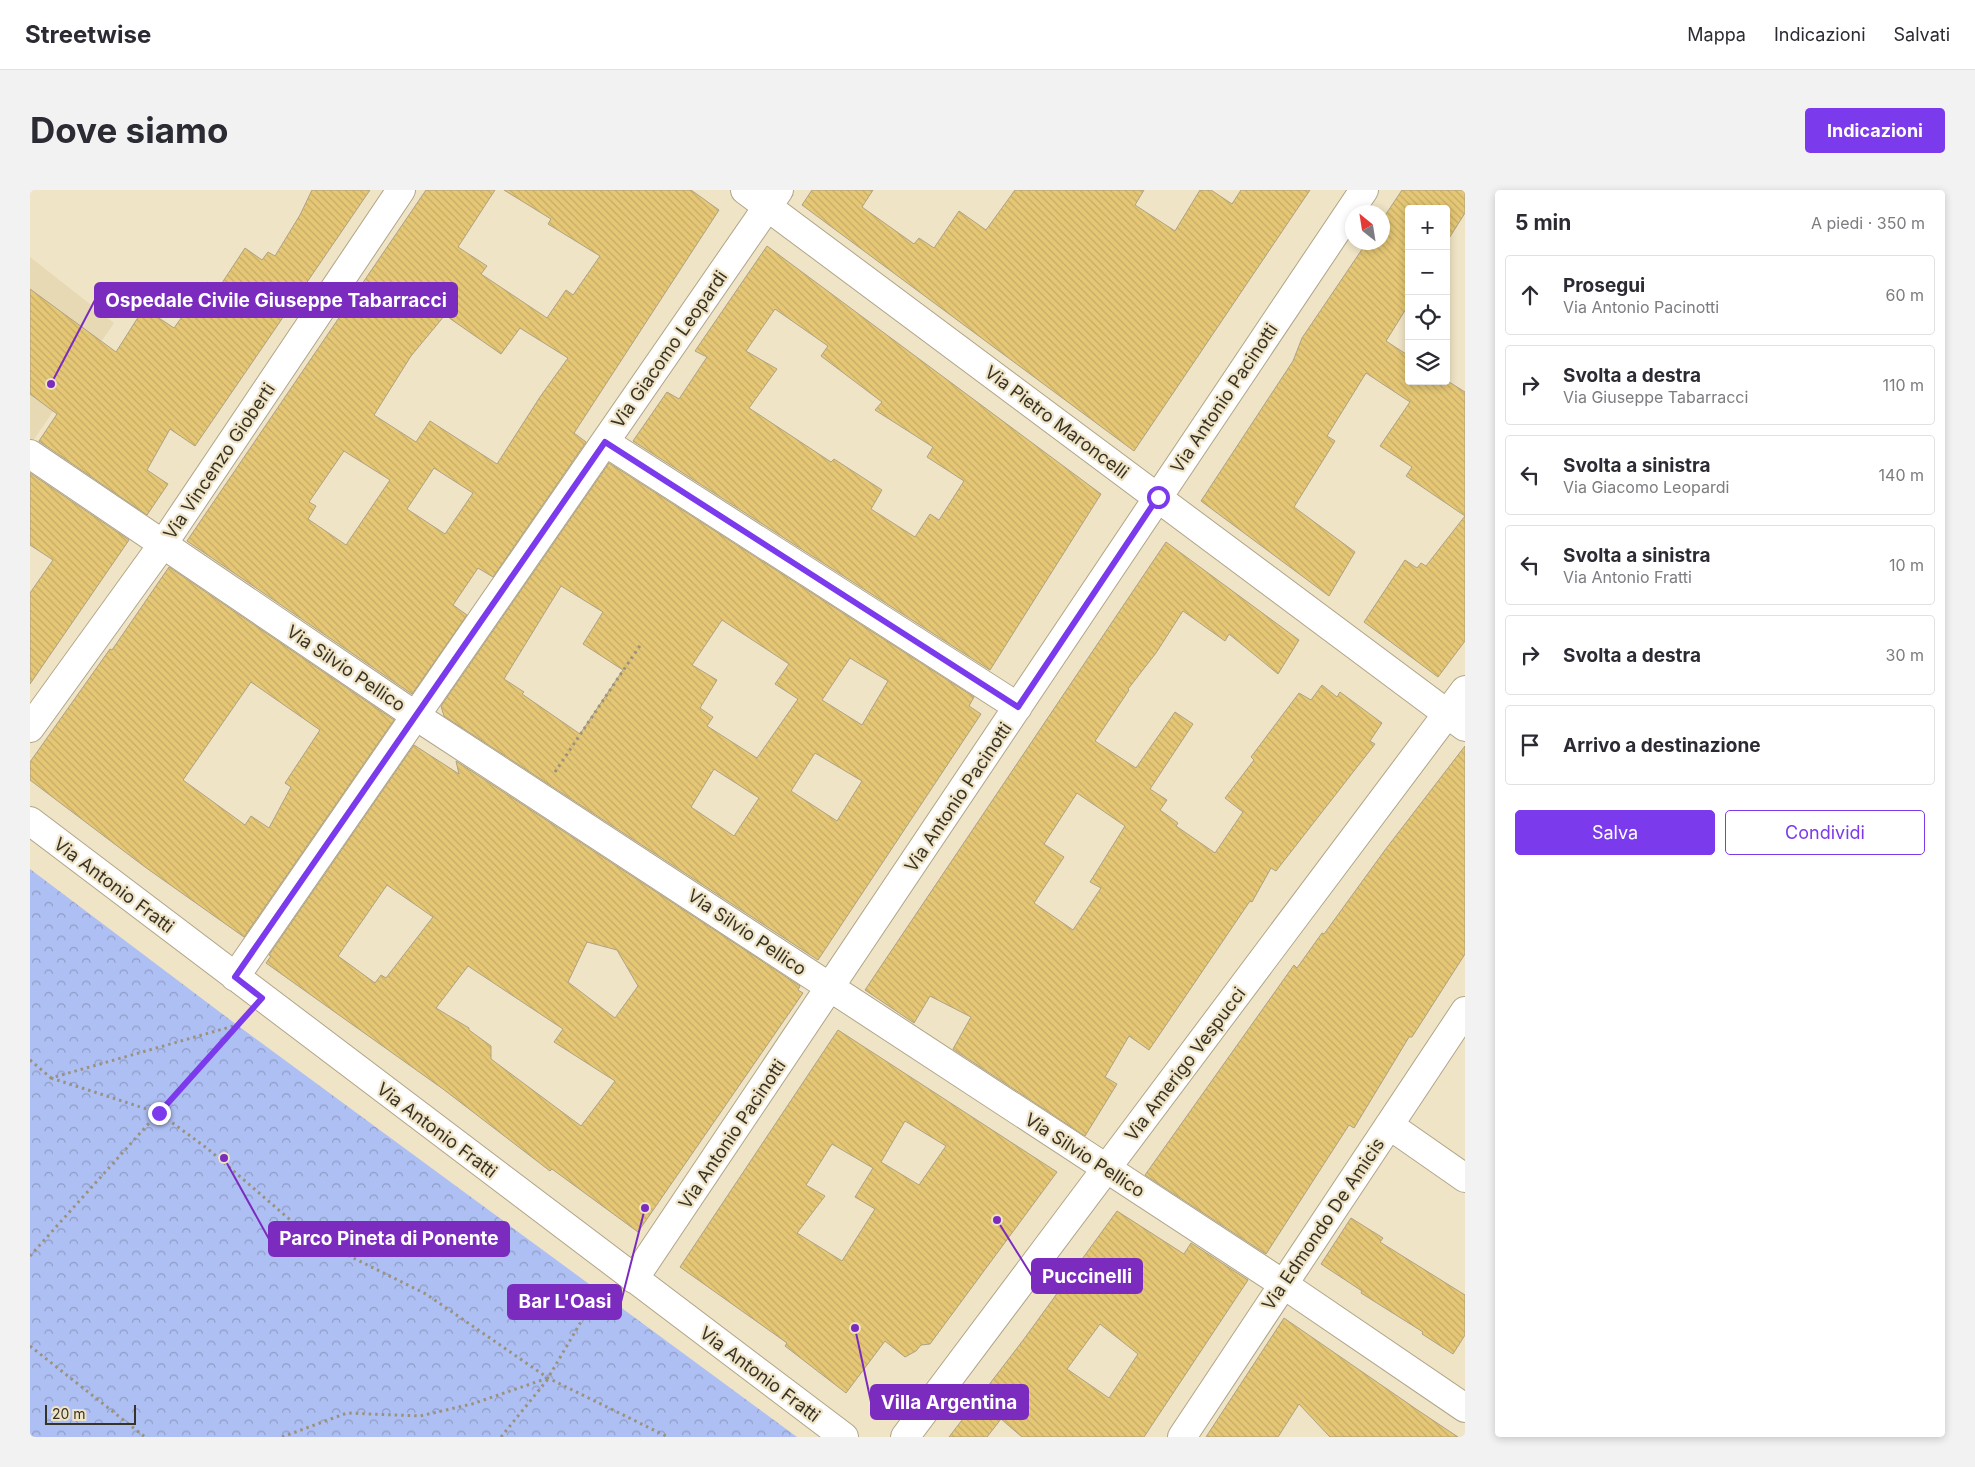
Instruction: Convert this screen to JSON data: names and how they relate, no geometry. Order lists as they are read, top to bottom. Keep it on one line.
{"streets":{"street":["Via Giacomo Leopardi","Via Antonio Pacinotti","Via Pietro Maroncelli","Via Vincenzo Gioberti","Via Silvio Pellico","Via Antonio Fratti","Via Amerigo Vespucci","Via Edmondo De Amicis"]},"crossings":[["Via Giacomo Leopardi","Via Pietro Maroncelli"],["Via Giacomo Leopardi","Via Silvio Pellico"],["Via Giacomo Leopardi","Via Antonio Fratti"],["Via Antonio Pacinotti","Via Pietro Maroncelli"],["Via Antonio Pacinotti","Via Silvio Pellico"],["Via Antonio Pacinotti","Via Antonio Fratti"],["Via Pietro Maroncelli","Via Amerigo Vespucci"],["Via Vincenzo Gioberti","Via Silvio Pellico"],["Via Silvio Pellico","Via Amerigo Vespucci"],["Via Silvio Pellico","Via Edmondo De Amicis"]],"places":["Ospedale Civile Giuseppe Tabarracci","Parco Pineta di Ponente","Bar L'Oasi","Puccinelli","Villa Argentina"],"scale_bar":"20 m","north":"top left","page":{"header":"Streetwise","nav":["Mappa","Indicazioni","Salvati"],"buttons":["Indicazioni",["Salva","Condividi"]],"title":"Dove siamo","heading":["5 min","A piedi · 350 m"],"map_buttons":["+","−"],"list":[["Prosegui","Via Antonio Pacinotti","60 m"],["Svolta a destra","Via Giuseppe Tabarracci","110 m"],["Svolta a sinistra","Via Giacomo Leopardi","140 m"],["Svolta a sinistra","Via Antonio Fratti","10 m"],["Svolta a destra","30 m"],"Arrivo a destinazione"],"scale":"20 m"}}
